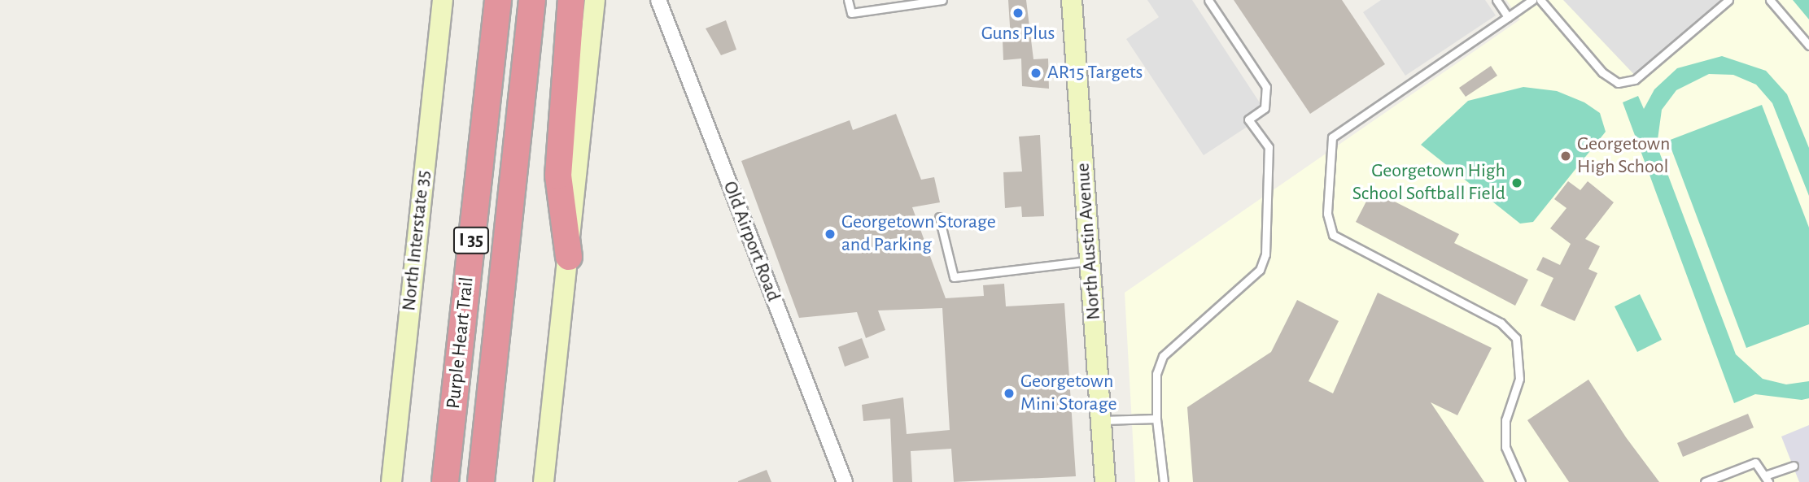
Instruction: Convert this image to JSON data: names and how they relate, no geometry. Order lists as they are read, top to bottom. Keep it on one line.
{"streets":{"highway":["I 35","Purple Heart Trail"],"main road":["North Interstate 35","North Austin Avenue"],"street":["Old Airport Road"]},"places":["Guns Plus","AR15 Targets","Georgetown High School","Georgetown High School Softball Field","Georgetown Storage and Parking","Georgetown Mini Storage"]}
